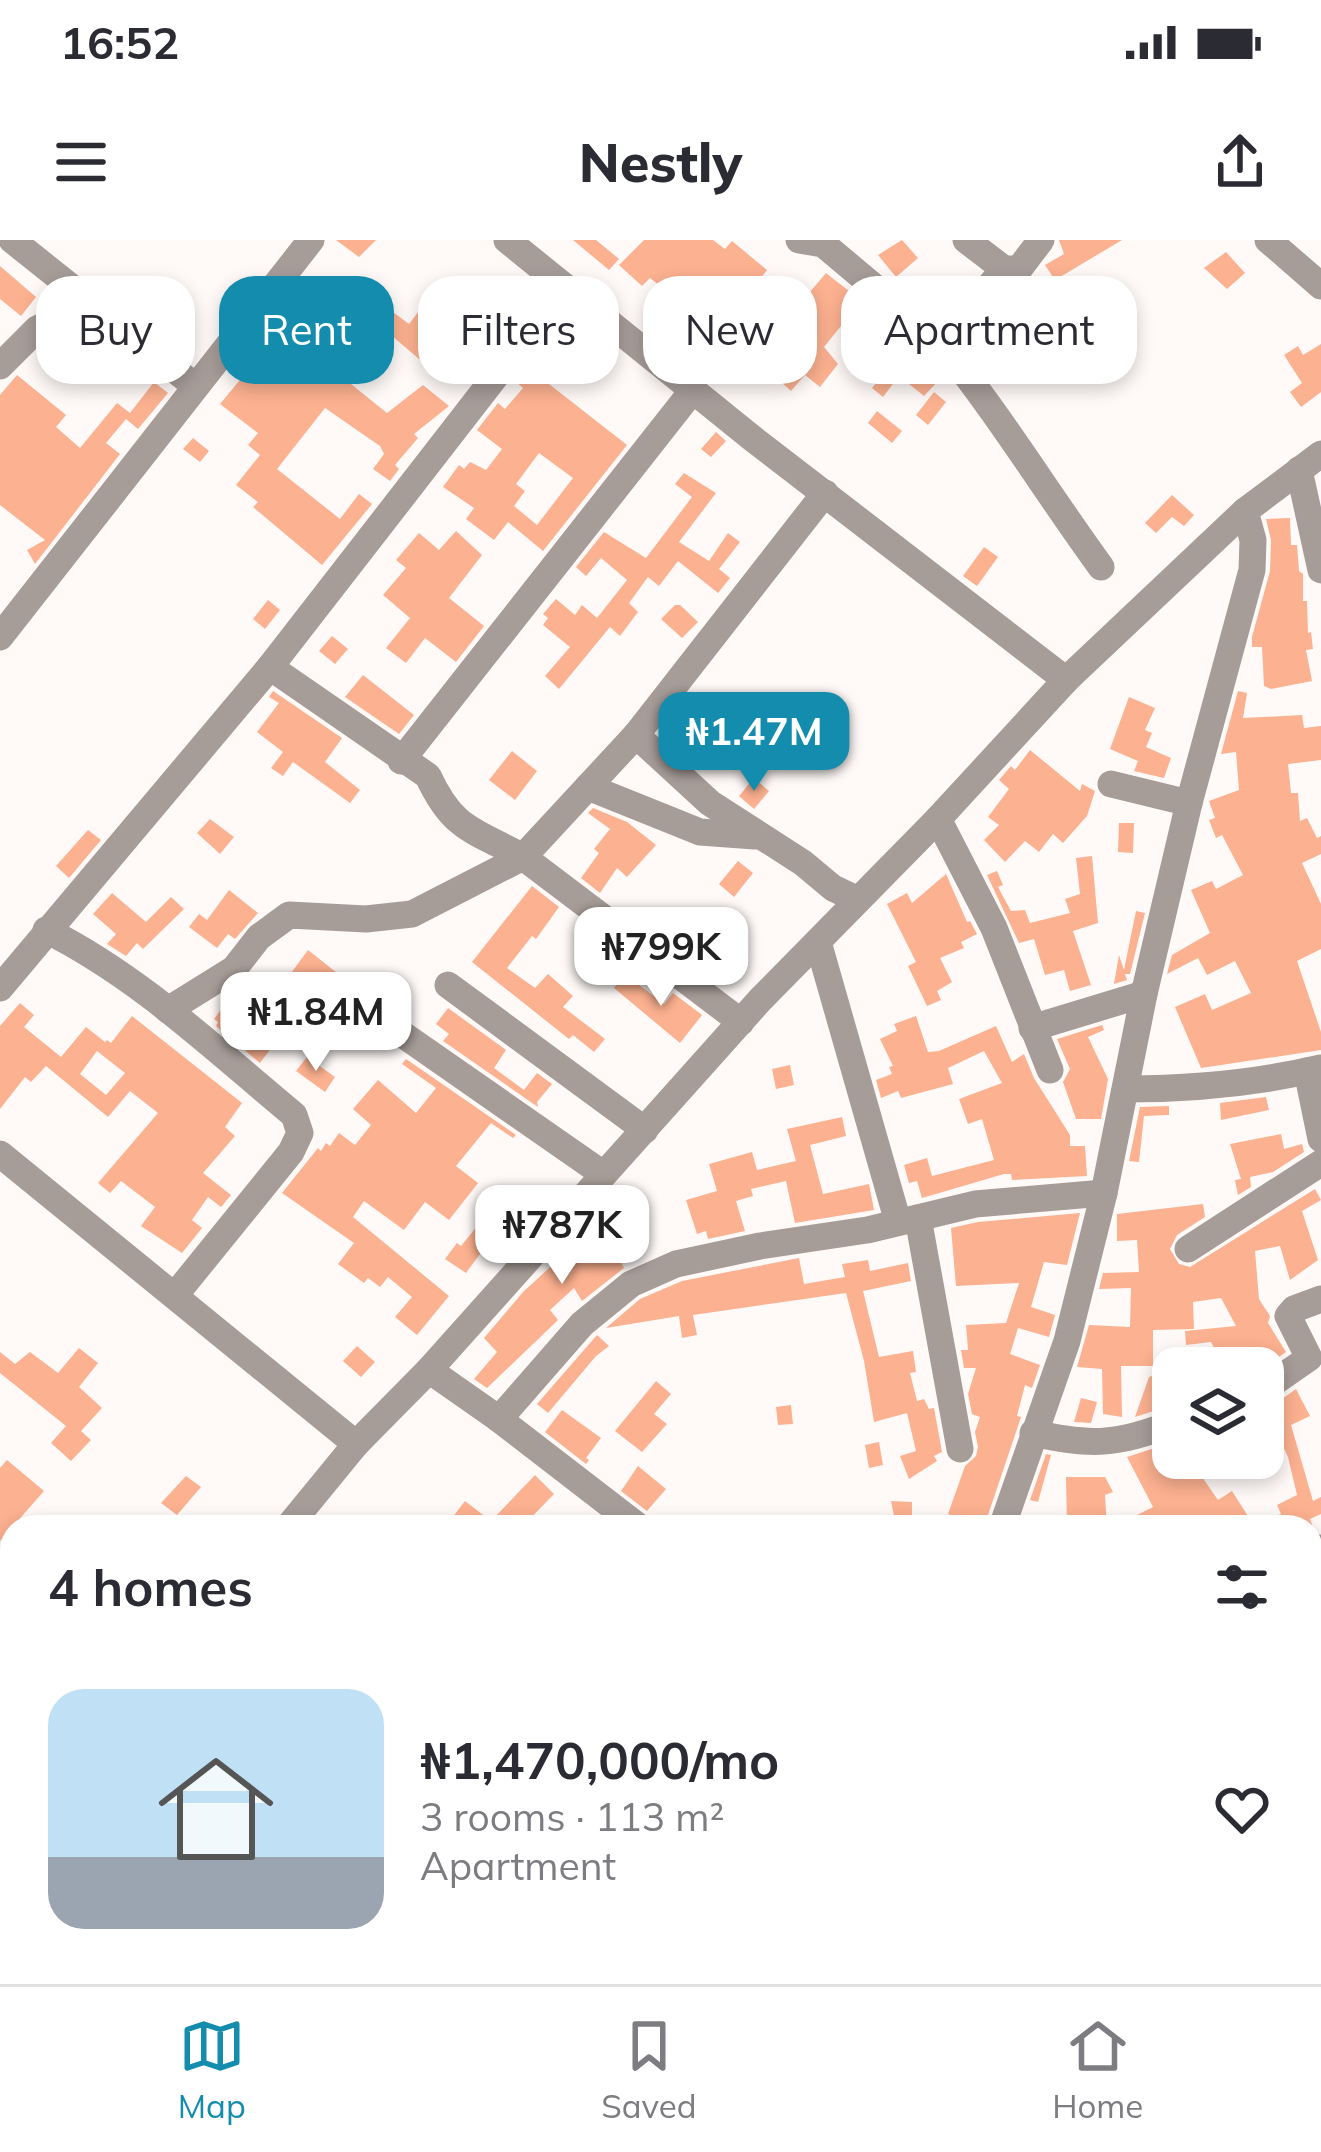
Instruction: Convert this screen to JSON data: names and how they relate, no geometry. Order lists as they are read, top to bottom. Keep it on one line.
{"page":{"status":"16:52","header":"Nestly","chip":["Buy","Rent","Filters","New","Apartment"],"price":["₦1.47M","₦799K","₦1.84M","₦787K"],"heading":"4 homes","list":[{"name":"₦1,470,000/mo","note":"3 rooms · 113 m² · Apartment"}],"tabs":["Map","Saved","Home"]}}
